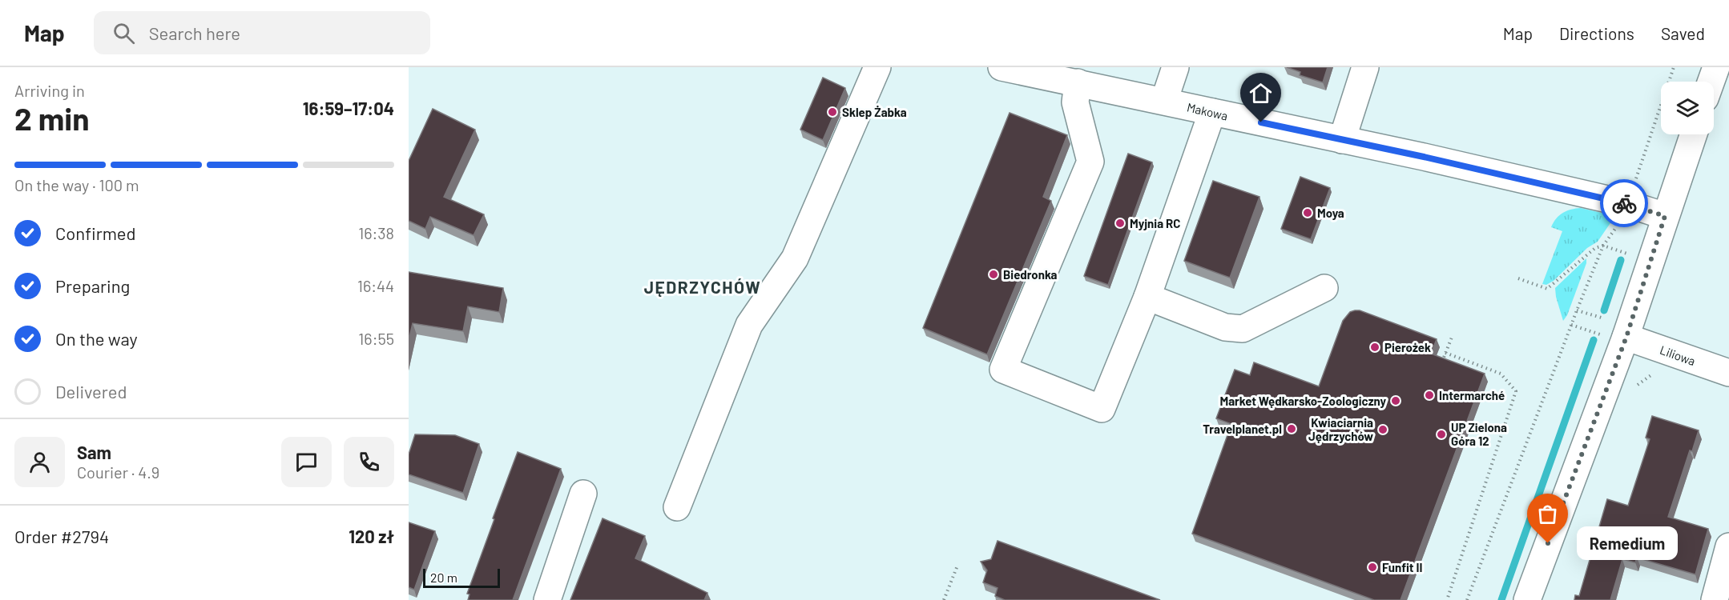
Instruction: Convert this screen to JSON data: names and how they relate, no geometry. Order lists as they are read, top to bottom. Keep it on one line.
{"streets":{"street":["Makowa","Liliowa"]},"districts":["JĘDRZYCHÓW"],"places":["Sklep Żabka","Moya","Myjnia RC","Biedronka","Pierożek","Intermarché","Market Wędkarsko-Zoologiczny","Travelplanet.pl","Kwiaciarnia Jędrzychów","UP Zielona Góra 12","Remedium","Funfit II"],"scale_bar":"20 m","page":{"header":"Map","search":"Search here","nav":["Map","Directions","Saved"],"heading":["2 min","Arriving in","16:59–17:04"],"panel":["Sam","Courier · 4.9","Order #2794","120 zł"],"bar":"On the way · 100 m","list":[["Confirmed","16:38"],["Preparing","16:44"],["On the way","16:55"],"Delivered"],"bubble":"Remedium","scale":"20 m"}}
